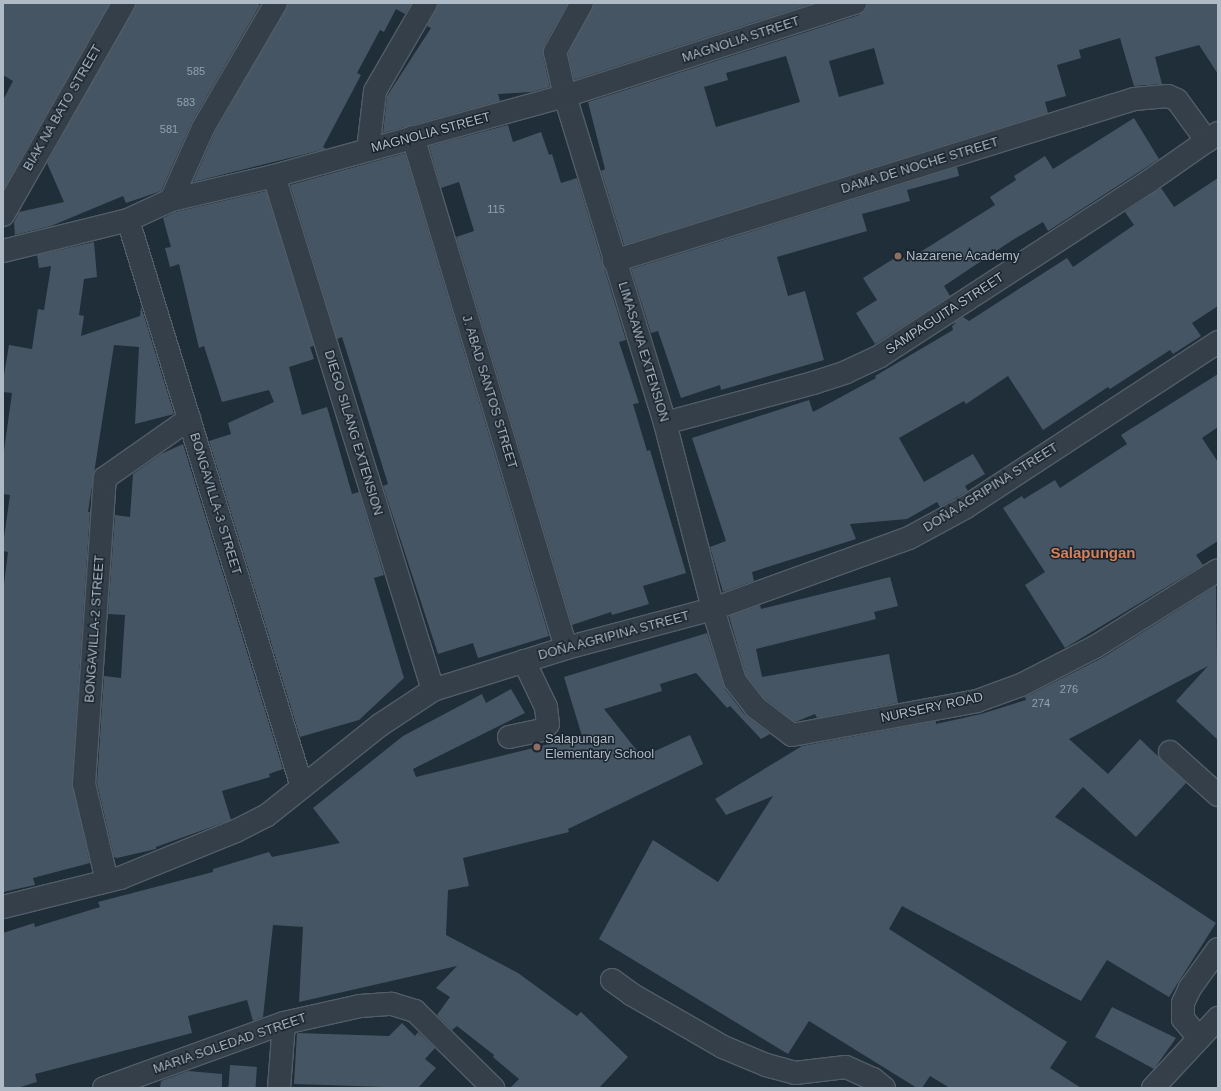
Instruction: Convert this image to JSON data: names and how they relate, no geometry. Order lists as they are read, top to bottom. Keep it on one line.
{"streets":{"street":["MAGNOLIA STREET","BIAK NA BATO STREET","DAMA DE NOCHE STREET","SAMPAGUITA STREET","LIMASAWA EXTENSION","J. ABAD SANTOS STREET","DIEGO SILANG EXTENSION","DOÑA AGRIPINA STREET","BONGAVILLA-3 STREET","BONGAVILLA-2 STREET","NURSERY ROAD","MARIA SOLEDAD STREET"]},"crossings":[["MAGNOLIA STREET","LIMASAWA EXTENSION"],["MAGNOLIA STREET","J. ABAD SANTOS STREET"],["MAGNOLIA STREET","DIEGO SILANG EXTENSION"],["MAGNOLIA STREET","BONGAVILLA-3 STREET"],["DAMA DE NOCHE STREET","SAMPAGUITA STREET"],["DAMA DE NOCHE STREET","LIMASAWA EXTENSION"],["SAMPAGUITA STREET","LIMASAWA EXTENSION"],["LIMASAWA EXTENSION","DOÑA AGRIPINA STREET"],["LIMASAWA EXTENSION","NURSERY ROAD"],["J. ABAD SANTOS STREET","DOÑA AGRIPINA STREET"],["DIEGO SILANG EXTENSION","DOÑA AGRIPINA STREET"],["DOÑA AGRIPINA STREET","BONGAVILLA-3 STREET"],["DOÑA AGRIPINA STREET","BONGAVILLA-2 STREET"],["DOÑA AGRIPINA STREET","NURSERY ROAD"],["BONGAVILLA-3 STREET","BONGAVILLA-2 STREET"]],"districts":["Salapungan"],"places":["Nazarene Academy","Salapungan Elementary School"],"house_numbers":["585","583","581","115","276","274"]}
